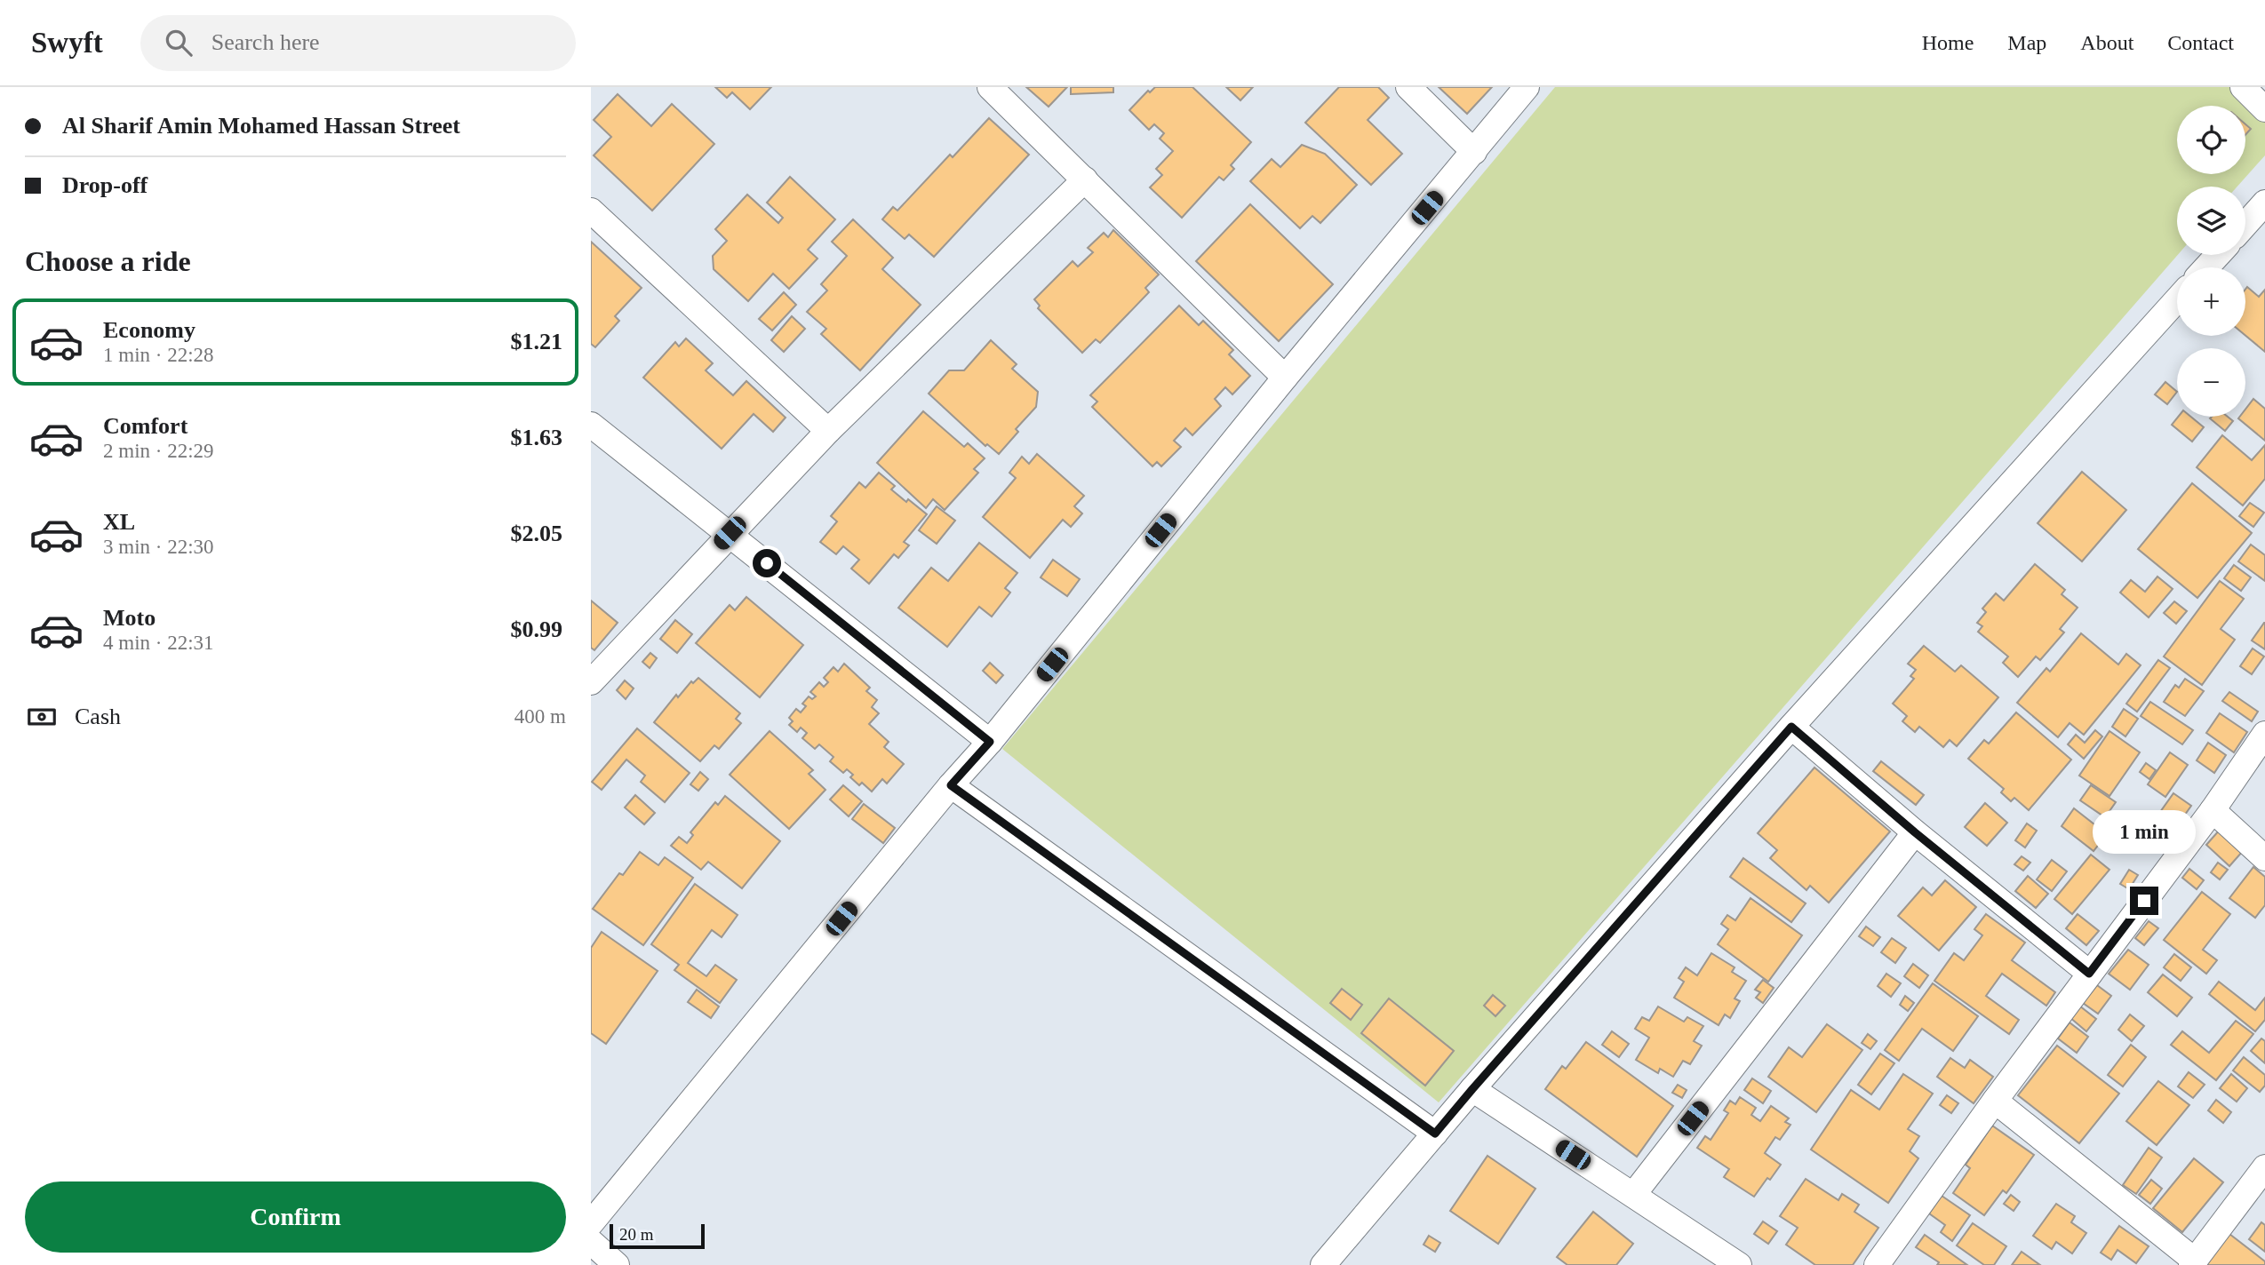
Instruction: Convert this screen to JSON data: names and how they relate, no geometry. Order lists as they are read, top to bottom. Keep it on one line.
{"scale_bar":"20 m","page":{"header":"Swyft","search":"Search here","nav":["Home","Map","About","Contact"],"banner":["Al Sharif Amin Mohamed Hassan Street","Drop-off"],"map_buttons":["+","−"],"heading":"Choose a ride","list":[{"name":"Economy","note":"1 min · 22:28","value":"$1.21"},{"name":"Comfort","note":"2 min · 22:29","value":"$1.63"},{"name":"XL","note":"3 min · 22:30","value":"$2.05"},{"name":"Moto","note":"4 min · 22:31","value":"$0.99"}],"pay":["Cash","400 m"],"bubble":"1 min","buttons":"Confirm","scale":"20 m"}}
